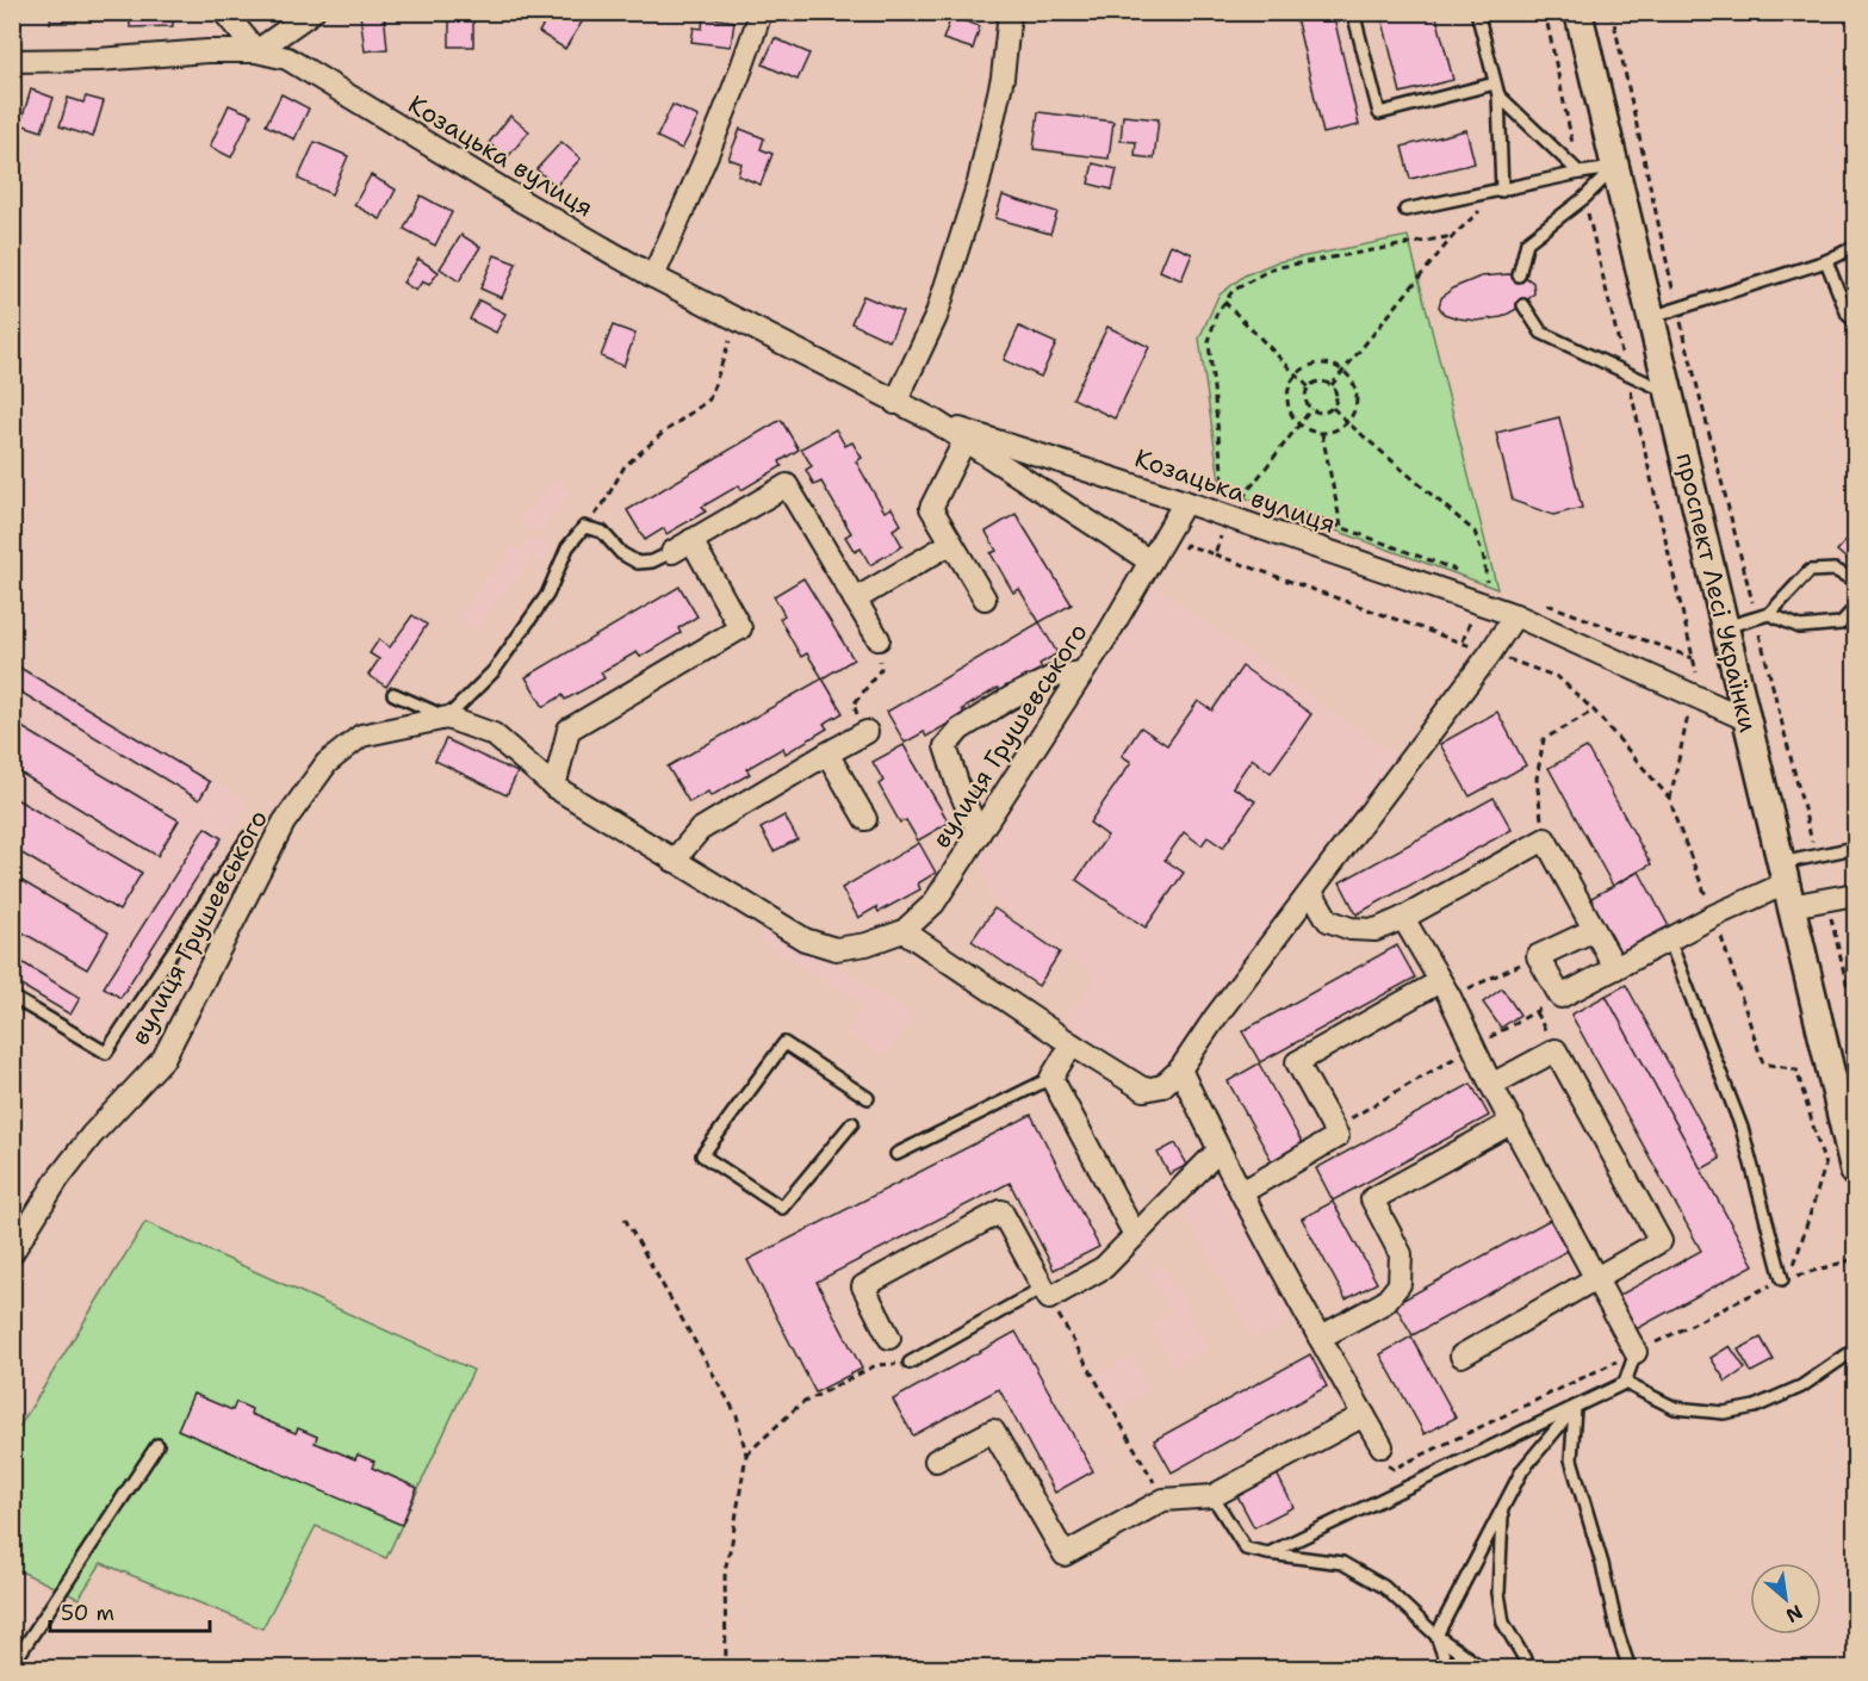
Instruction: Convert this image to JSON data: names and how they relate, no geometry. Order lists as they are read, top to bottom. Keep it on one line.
{"streets":{"street":["Козацька вулиця","проспект Лесі Українки","вулиця Грушевського"]},"crossings":[["Козацька вулиця","проспект Лесі Українки"],["Козацька вулиця","вулиця Грушевського"]],"scale_bar":"50 m","north":"bottom right"}
